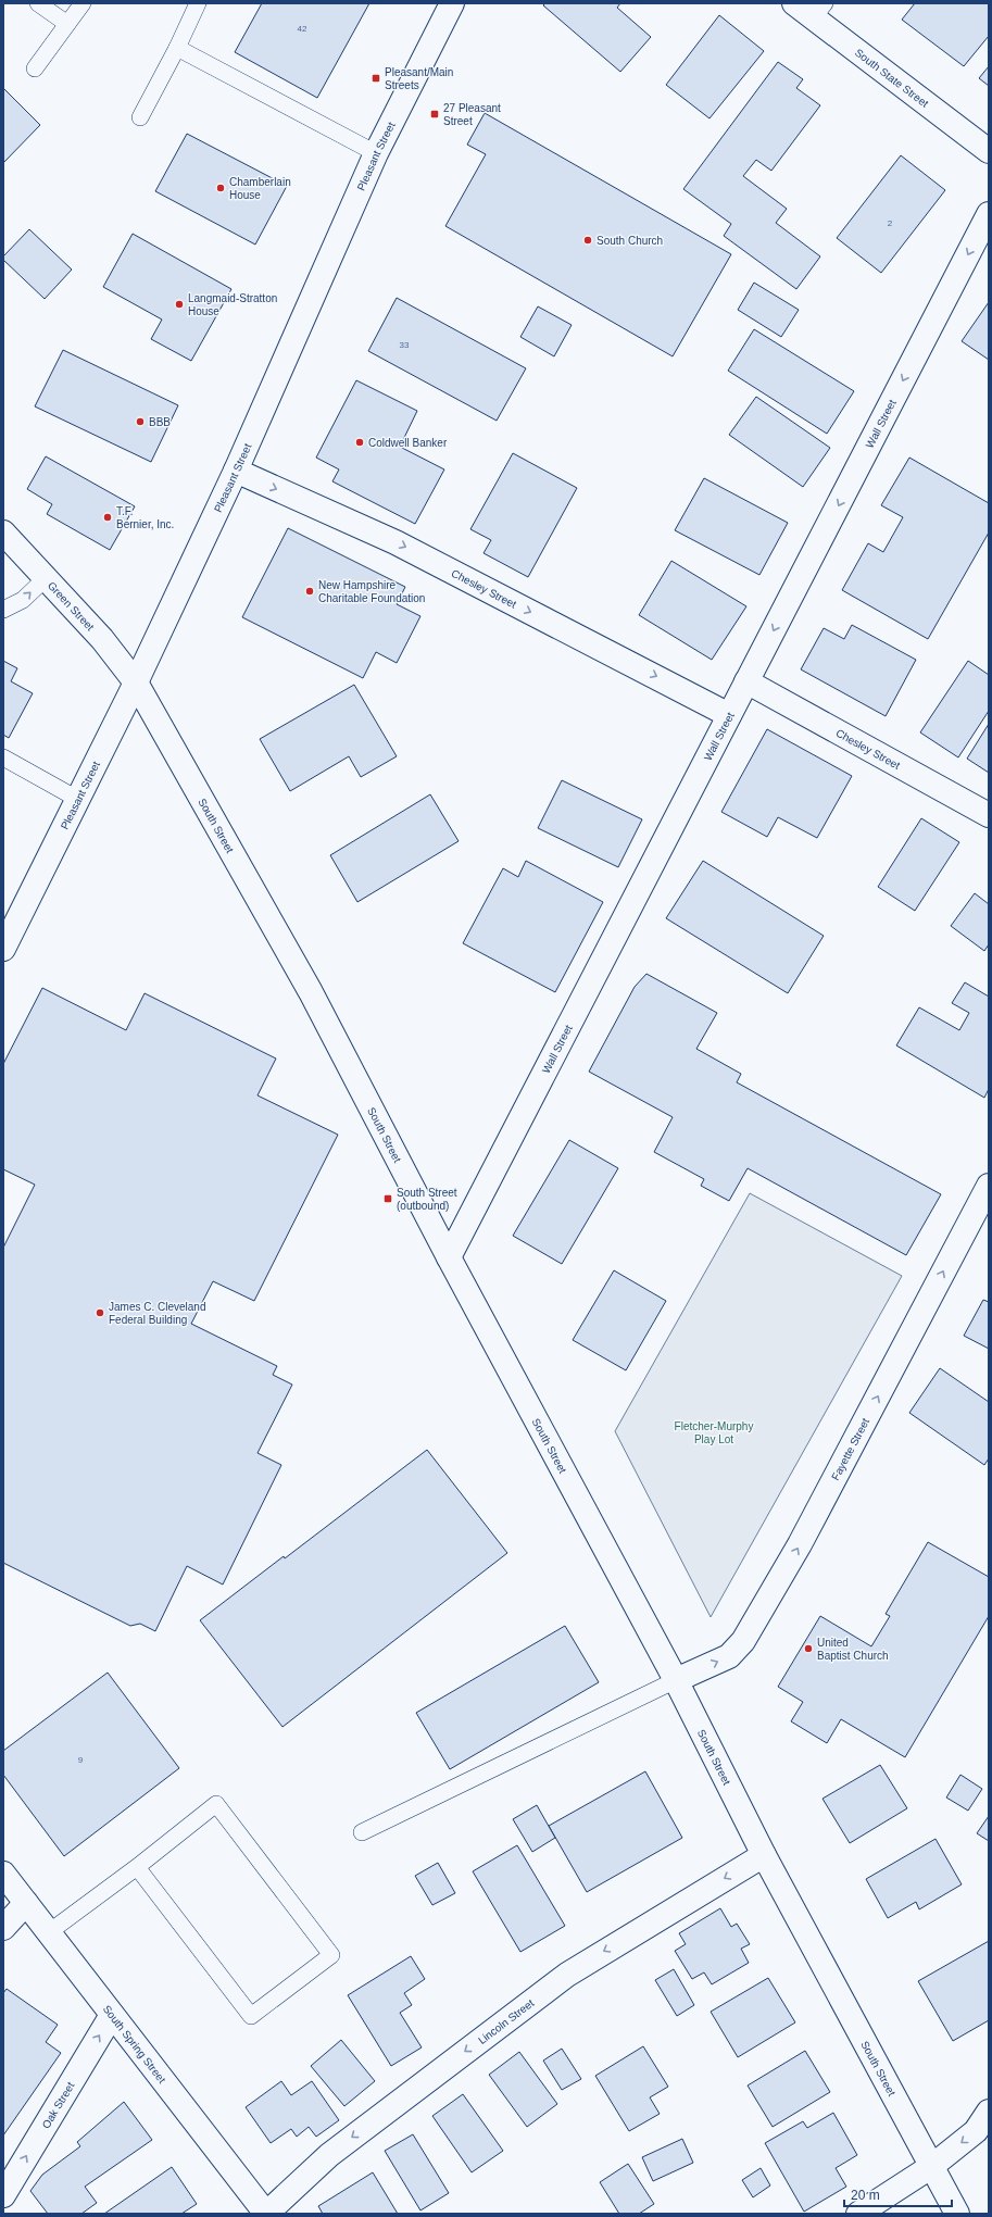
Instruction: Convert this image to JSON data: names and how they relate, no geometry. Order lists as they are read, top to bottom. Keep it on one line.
{"streets":{"street":["South State Street","Pleasant Street","Wall Street","Chesley Street","Green Street","South Street","Fayette Street","Lincoln Street","South Spring Street","Oak Street"]},"crossings":[["Pleasant Street","Chesley Street"],["Pleasant Street","Green Street"],["Pleasant Street","South Street"],["Wall Street","Chesley Street"],["Wall Street","South Street"],["Green Street","South Street"],["South Street","Fayette Street"],["South Street","Lincoln Street"],["Lincoln Street","South Spring Street"],["South Spring Street","Oak Street"]],"one_way":["Wall Street","Chesley Street","Fayette Street","Lincoln Street","Oak Street"],"parks":["Fletcher-Murphy Play Lot"],"places":{"transit":["Pleasant/Main Streets","27 Pleasant Street","South Street (outbound)"],"other":["Chamberlain House","South Church","Langmaid-Stratton House","BBB","Coldwell Banker","T.F. Bernier, Inc.","New Hampshire Charitable Foundation","James C. Cleveland Federal Building","United Baptist Church"]},"house_numbers":["42","2","33","9"],"scale_bar":"20 m"}
